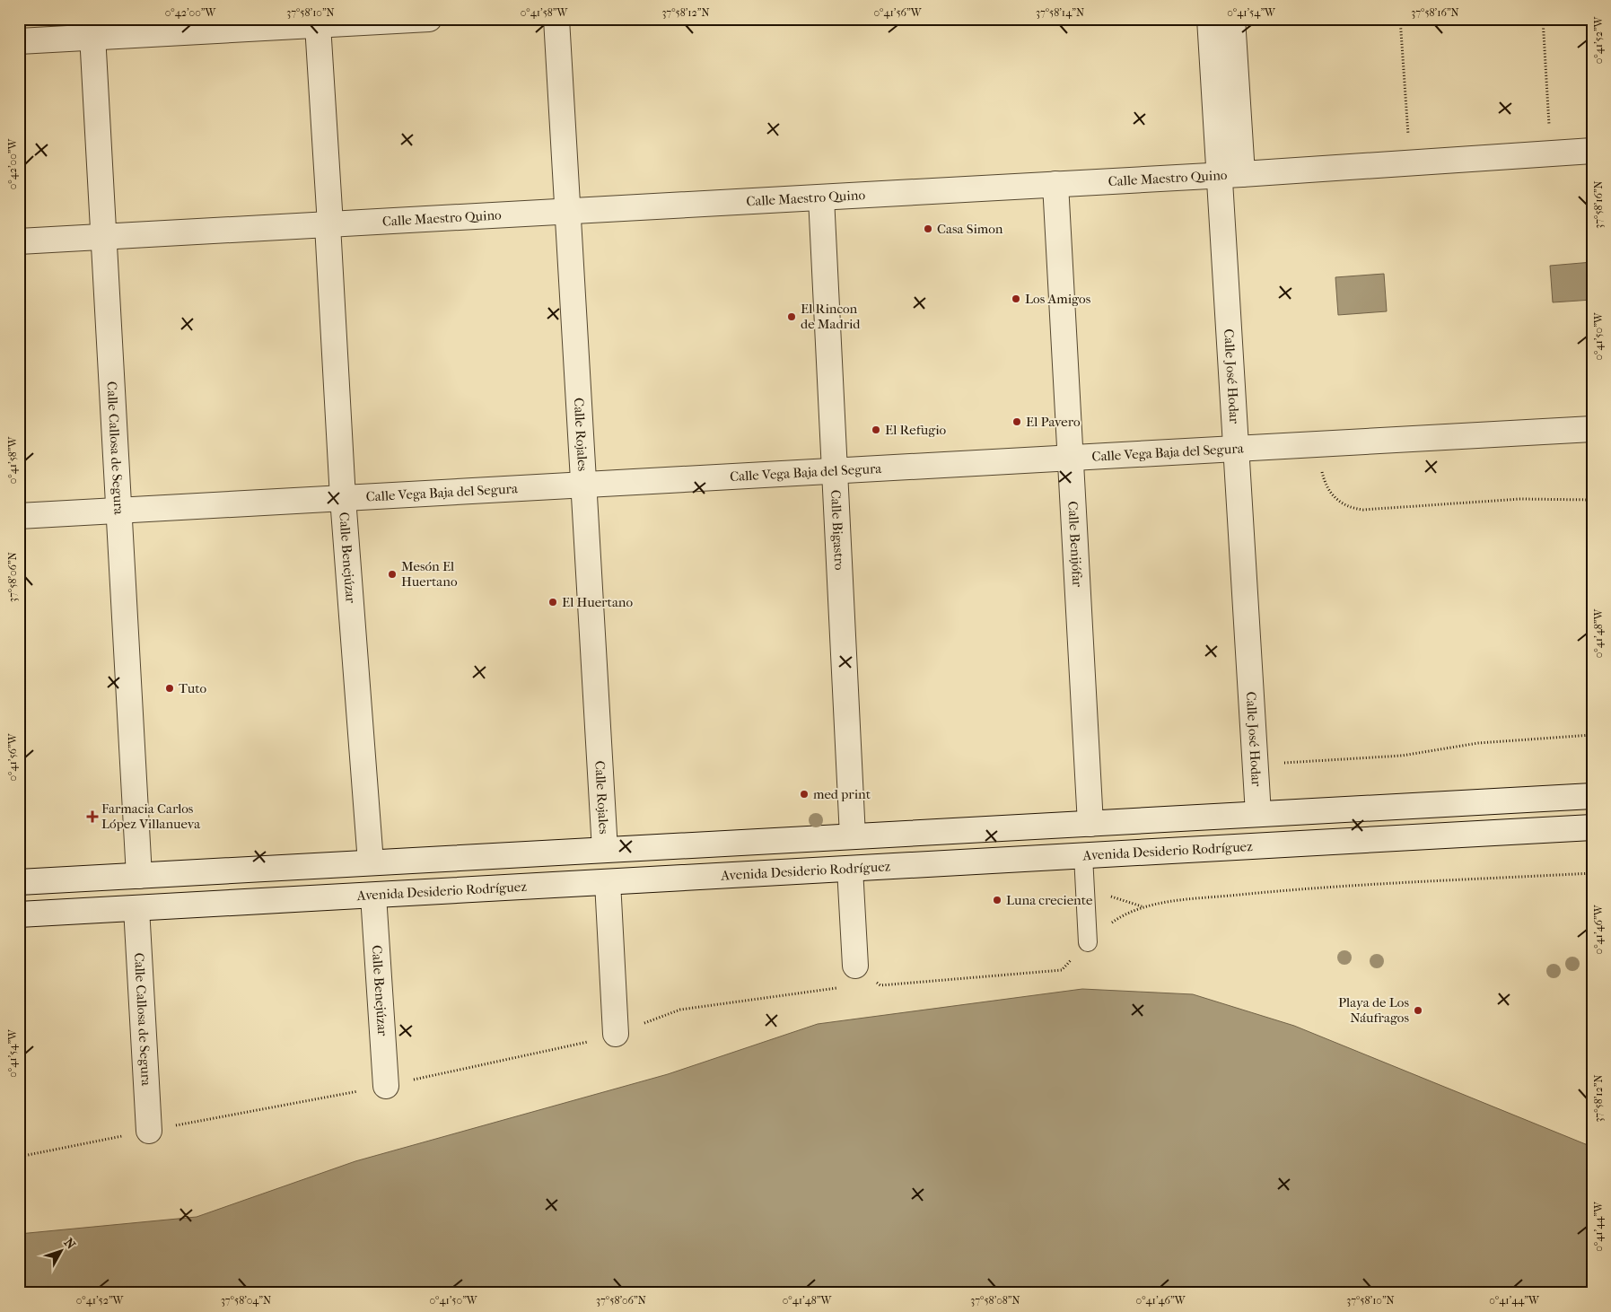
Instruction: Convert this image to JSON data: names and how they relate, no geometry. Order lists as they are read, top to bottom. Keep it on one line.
{"streets":{"street":["Calle Maestro Quino","Calle José Hodar","Calle Rojales","Calle Callosa de Segura","Calle Vega Baja del Segura","Calle Bigastro","Calle Benijófar","Calle Benejúzar","Avenida Desiderio Rodríguez"]},"crossings":[["Calle Maestro Quino","Calle José Hodar"],["Calle Maestro Quino","Calle Rojales"],["Calle Maestro Quino","Calle Callosa de Segura"],["Calle Maestro Quino","Calle Bigastro"],["Calle Maestro Quino","Calle Benijófar"],["Calle Maestro Quino","Calle Benejúzar"],["Calle José Hodar","Calle Vega Baja del Segura"],["Calle Rojales","Calle Vega Baja del Segura"],["Calle Callosa de Segura","Calle Vega Baja del Segura"],["Calle Callosa de Segura","Avenida Desiderio Rodríguez"],["Calle Vega Baja del Segura","Calle Bigastro"],["Calle Vega Baja del Segura","Calle Benijófar"],["Calle Vega Baja del Segura","Calle Benejúzar"],["Calle Benejúzar","Avenida Desiderio Rodríguez"]],"places":{"other":["Casa Simon","Los Amigos","El Rincon de Madrid","El Pavero","El Refugio","Mesón El Huertano","El Huertano","Tuto","med print","Luna creciente","Playa de Los Náufragos"],"health":["Farmacia Carlos López Villanueva"]},"north":"top right","coordinates":["0°42'00\"W","37°58'10\"N","0°41'58\"W","37°58'12\"N","0°41'56\"W","37°58'14\"N","0°41'54\"W","37°58'16\"N","0°41'52\"W","0°41'50\"W","37°58'06\"N","0°41'48\"W","0°41'46\"W","0°41'44\"W","37°58'04\"N","37°58'08\"N"]}
